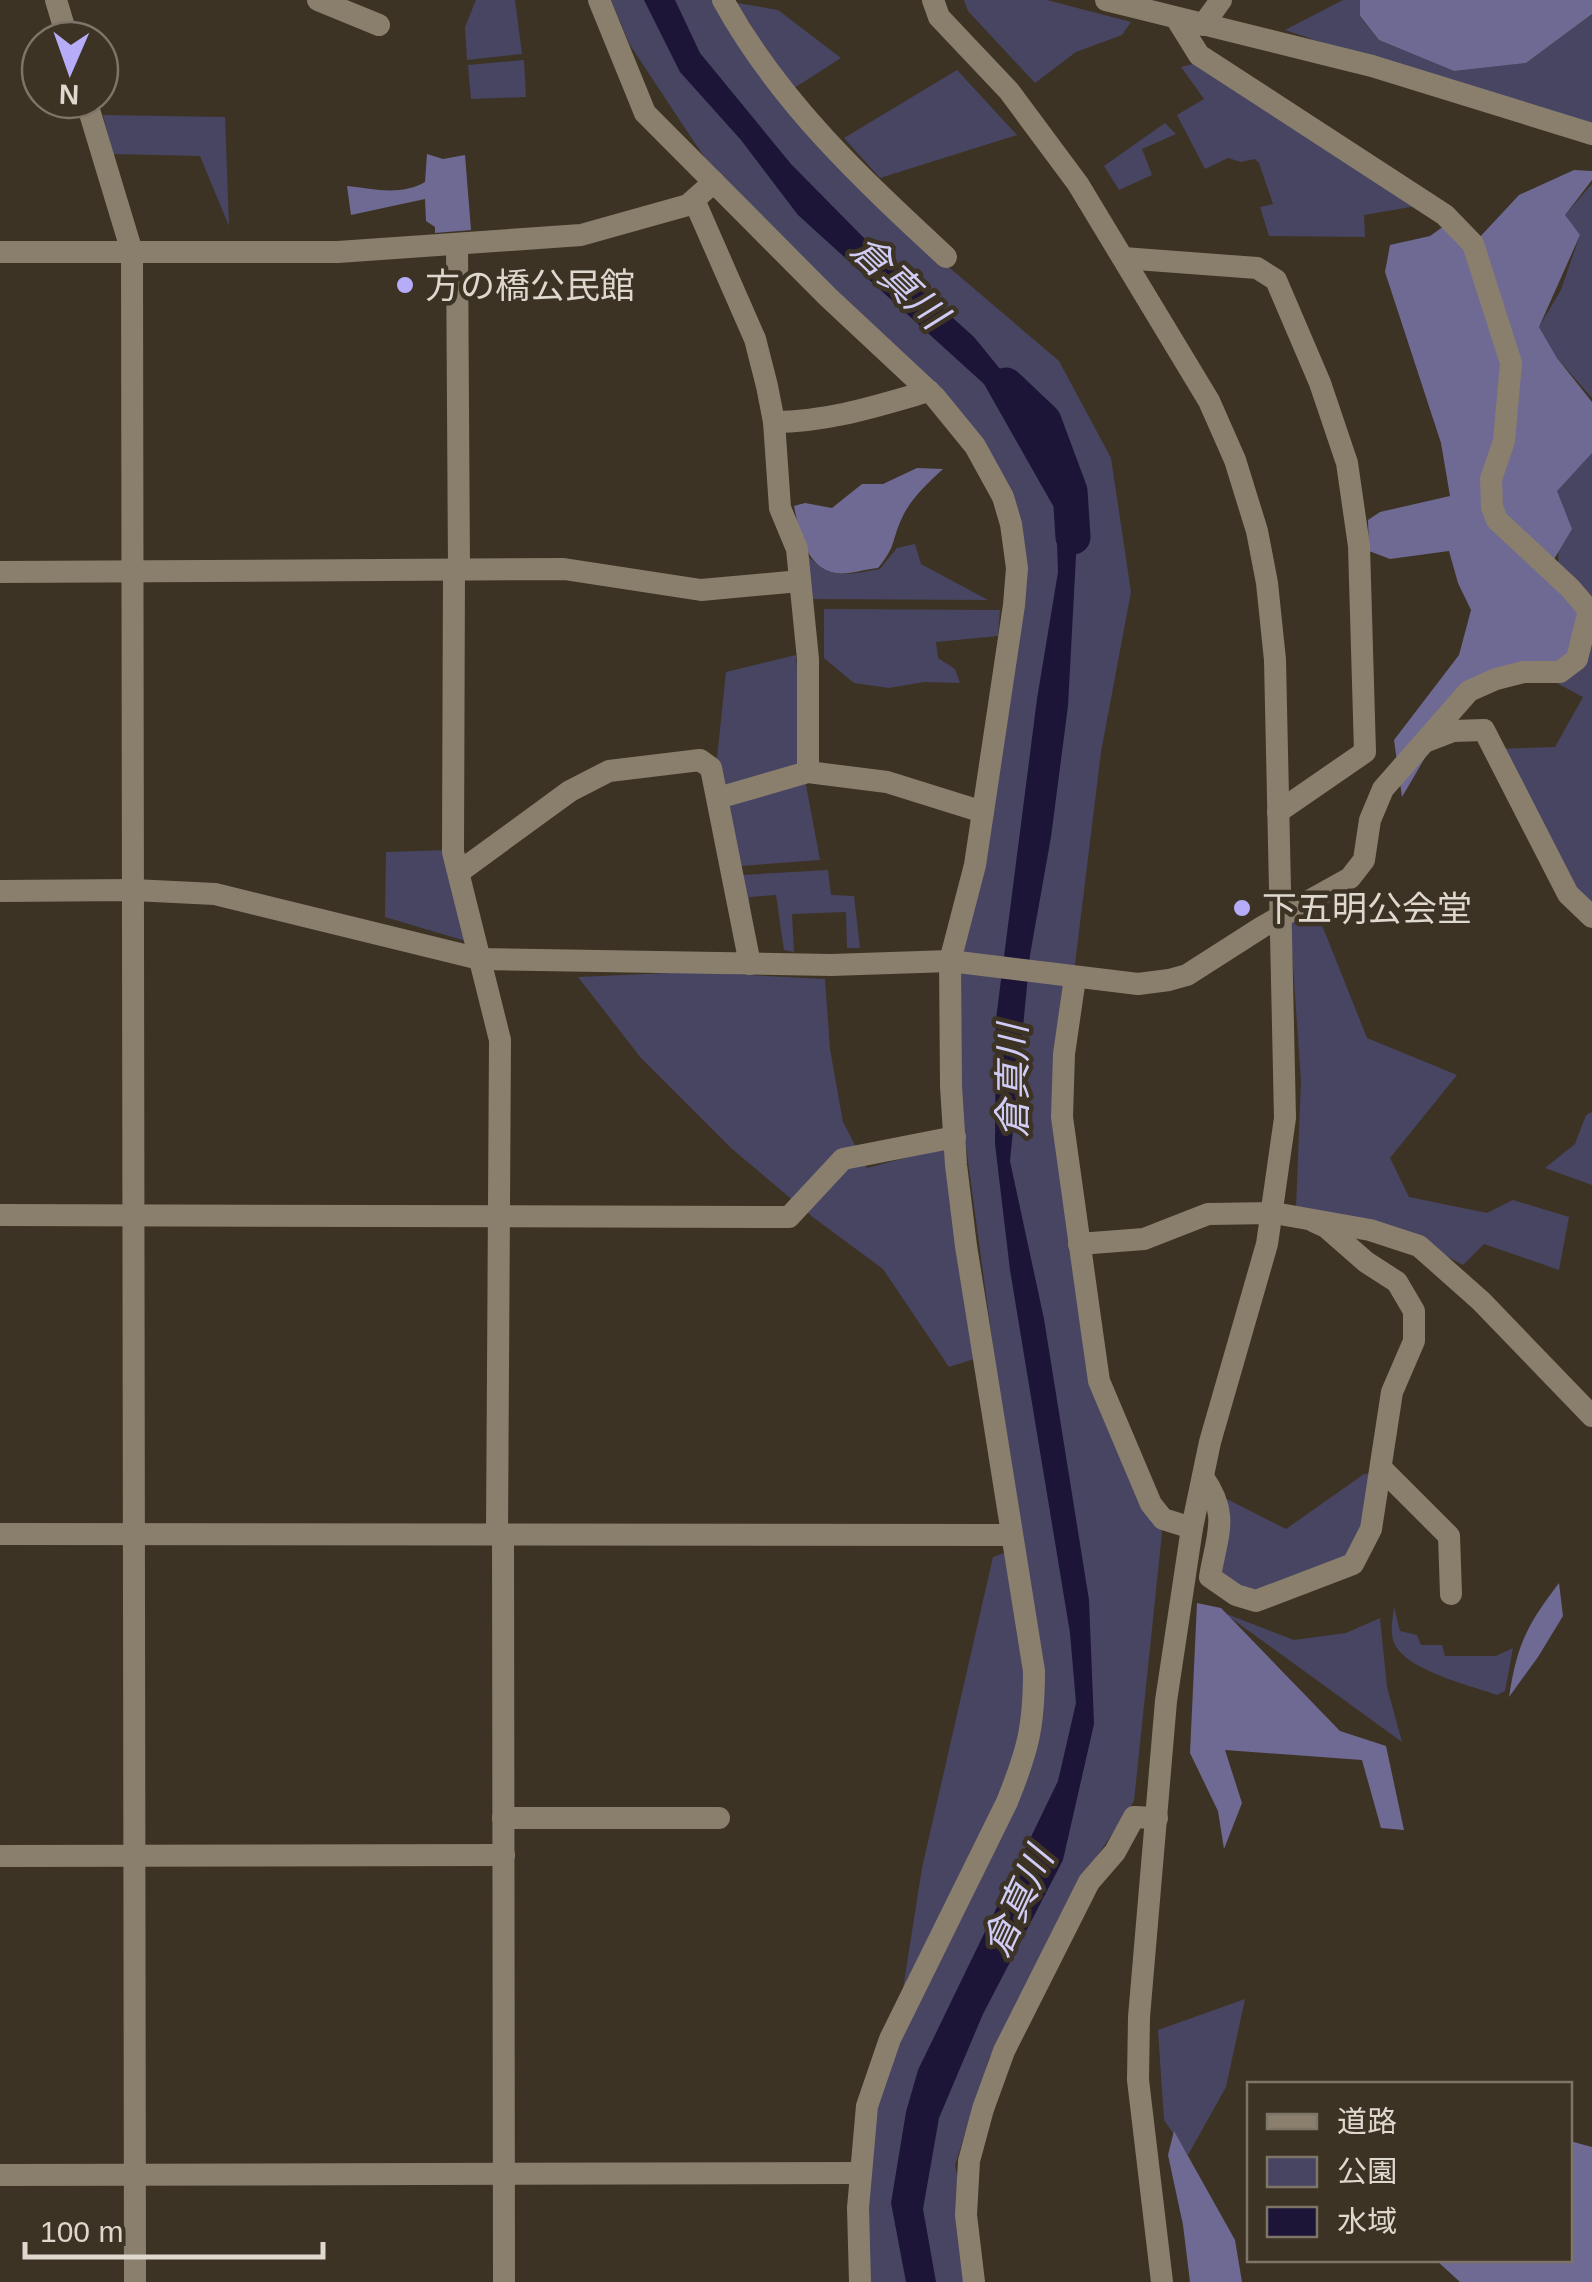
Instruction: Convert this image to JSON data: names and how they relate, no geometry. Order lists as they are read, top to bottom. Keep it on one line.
{"water":["倉真川"],"places":["方の橋公民館","下五明公会堂"],"legend":["道路","公園","水域"],"scale_bar":"100 m","north":"bottom"}
